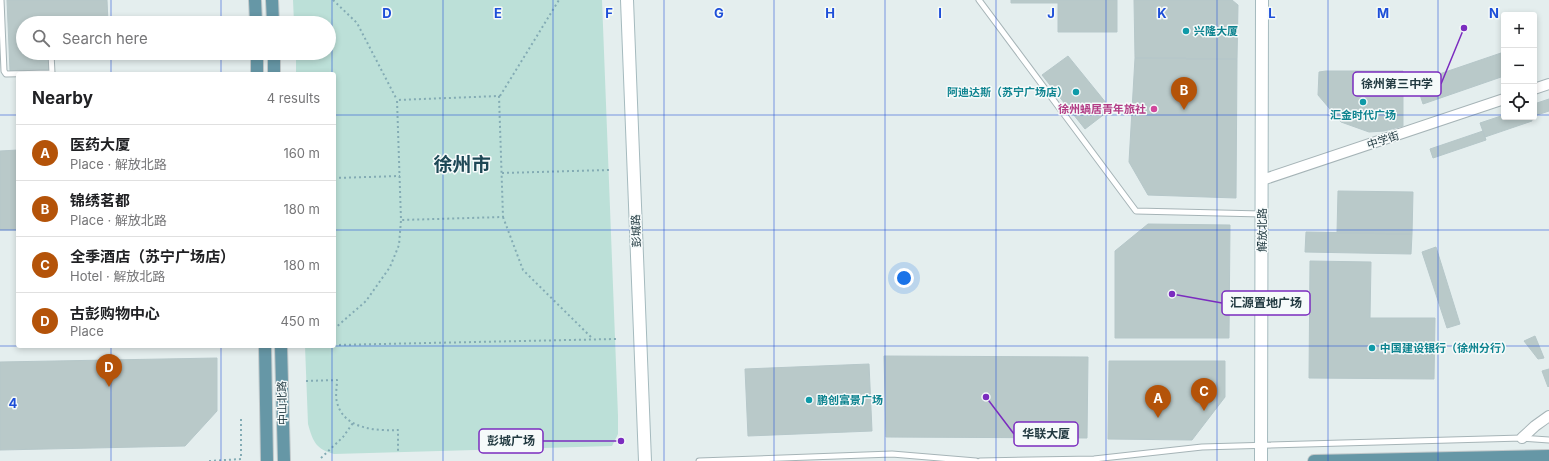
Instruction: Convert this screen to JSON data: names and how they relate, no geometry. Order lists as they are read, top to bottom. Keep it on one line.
{"streets":{"main road":["解放北路","彭城路","中山北路"],"street":["中学街"]},"crossings":[["中学街","解放北路"]],"districts":["徐州市"],"places":["徐州第三中学","兴隆大厦","阿迪达斯（苏宁广场店）","汇金时代广场","徐州蝸居青年旅社","汇源置地广场","中国建设银行（徐州分行）","华联大厦","鹏创富景广场","彭城广场"],"page":{"map_buttons":["+","−"],"search":"Search here","heading":["Nearby","4 results"],"pins":["B","D","C","A"],"list":[{"mark":"A","name":"医药大厦","note":"Place · 解放北路","value":"160 m"},{"mark":"B","name":"锦绣茗都","note":"Place · 解放北路","value":"180 m"},{"mark":"C","name":"全季酒店（苏宁广场店）","note":"Hotel · 解放北路","value":"180 m"},{"mark":"D","name":"古彭购物中心","note":"Place","value":"450 m"}]},"grid":{"columns":["D","E","F","G","H","I","J","K","L","M","N"],"rows":["4"]}}
